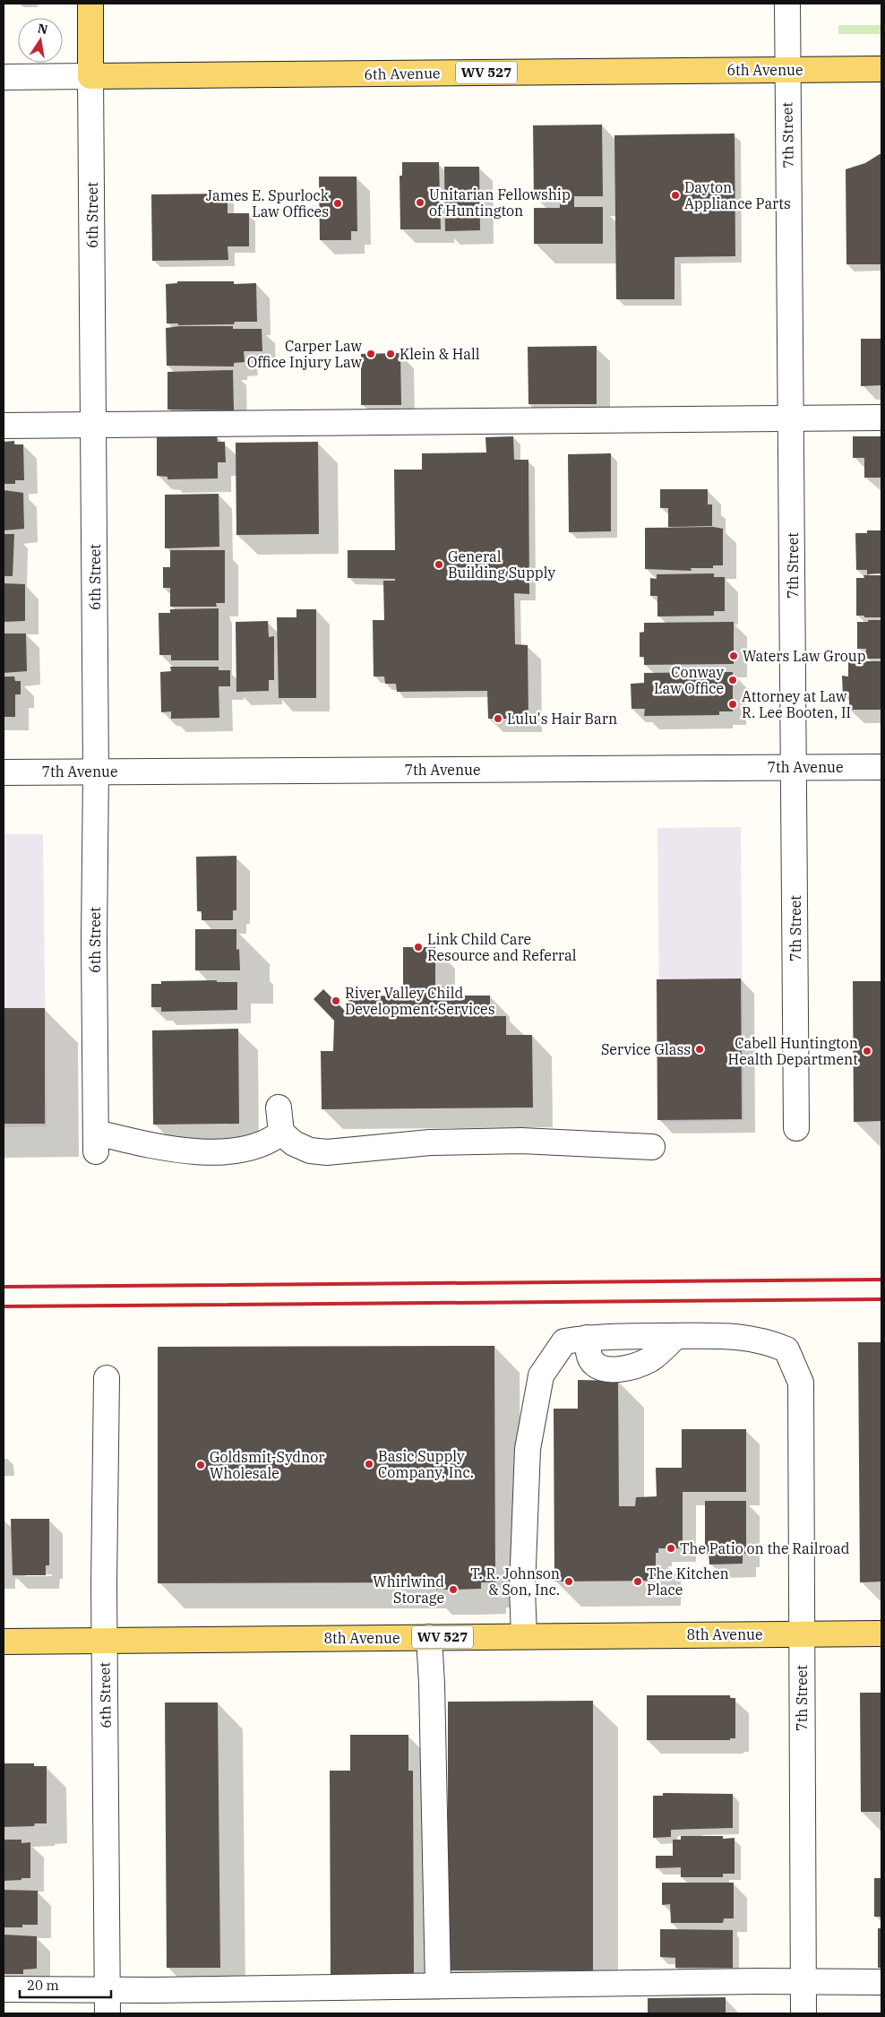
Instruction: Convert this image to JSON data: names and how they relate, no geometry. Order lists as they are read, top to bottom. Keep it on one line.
{"streets":{"main road":["6th Avenue","WV 527","6th Street","8th Avenue"],"street":["7th Street","7th Avenue"]},"crossings":[["6th Avenue","7th Street"],["6th Avenue","6th Street"],["7th Street","7th Avenue"],["7th Street","8th Avenue"],["6th Street","7th Avenue"],["6th Street","8th Avenue"]],"places":["Dayton Appliance Parts","Unitarian Fellowship of Huntington","James E. Spurlock Law Offices","Carper Law Office Injury Law","Klein & Hall","General Building Supply","Waters Law Group","Conway Law Office","Attorney at Law R. Lee Booten, II","Lulu's Hair Barn","Link Child Care Resource and Referral","River Valley Child Development Services","Service Glass","Cabell Huntington Health Department","Basic Supply Company, Inc.","Goldsmit-Sydnor Wholesale","The Patio on the Railroad","T. R. Johnson & Son, Inc.","The Kitchen Place","Whirlwind Storage"],"scale_bar":"20 m","north":"top"}
